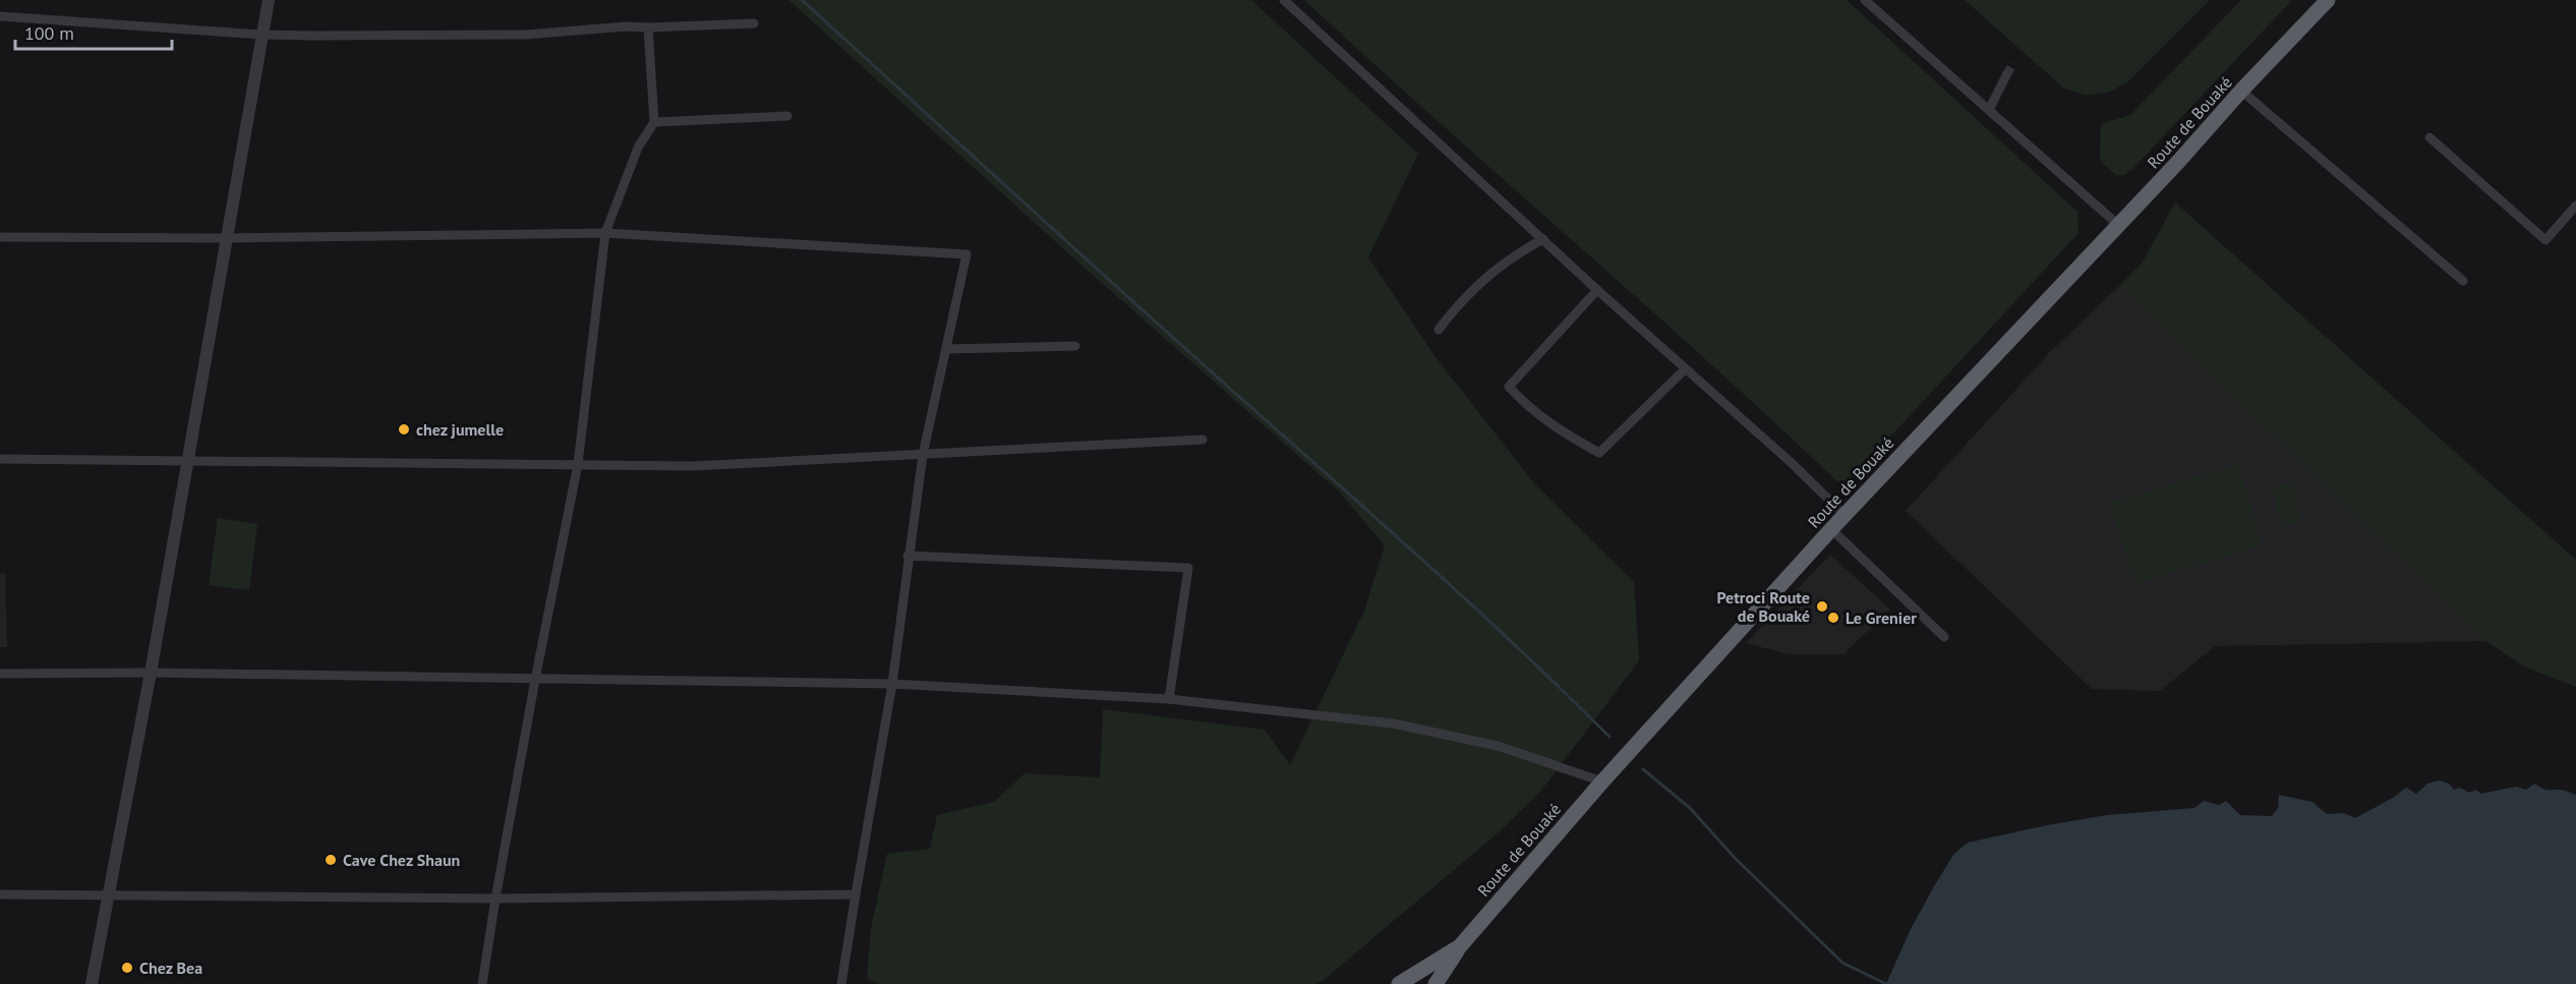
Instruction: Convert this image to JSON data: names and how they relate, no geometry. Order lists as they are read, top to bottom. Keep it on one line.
{"streets":{"highway":["Route de Bouaké"]},"places":["chez jumelle","Petroci Route de Bouaké","Le Grenier","Cave Chez Shaun","Chez Bea"],"scale_bar":"100 m"}
